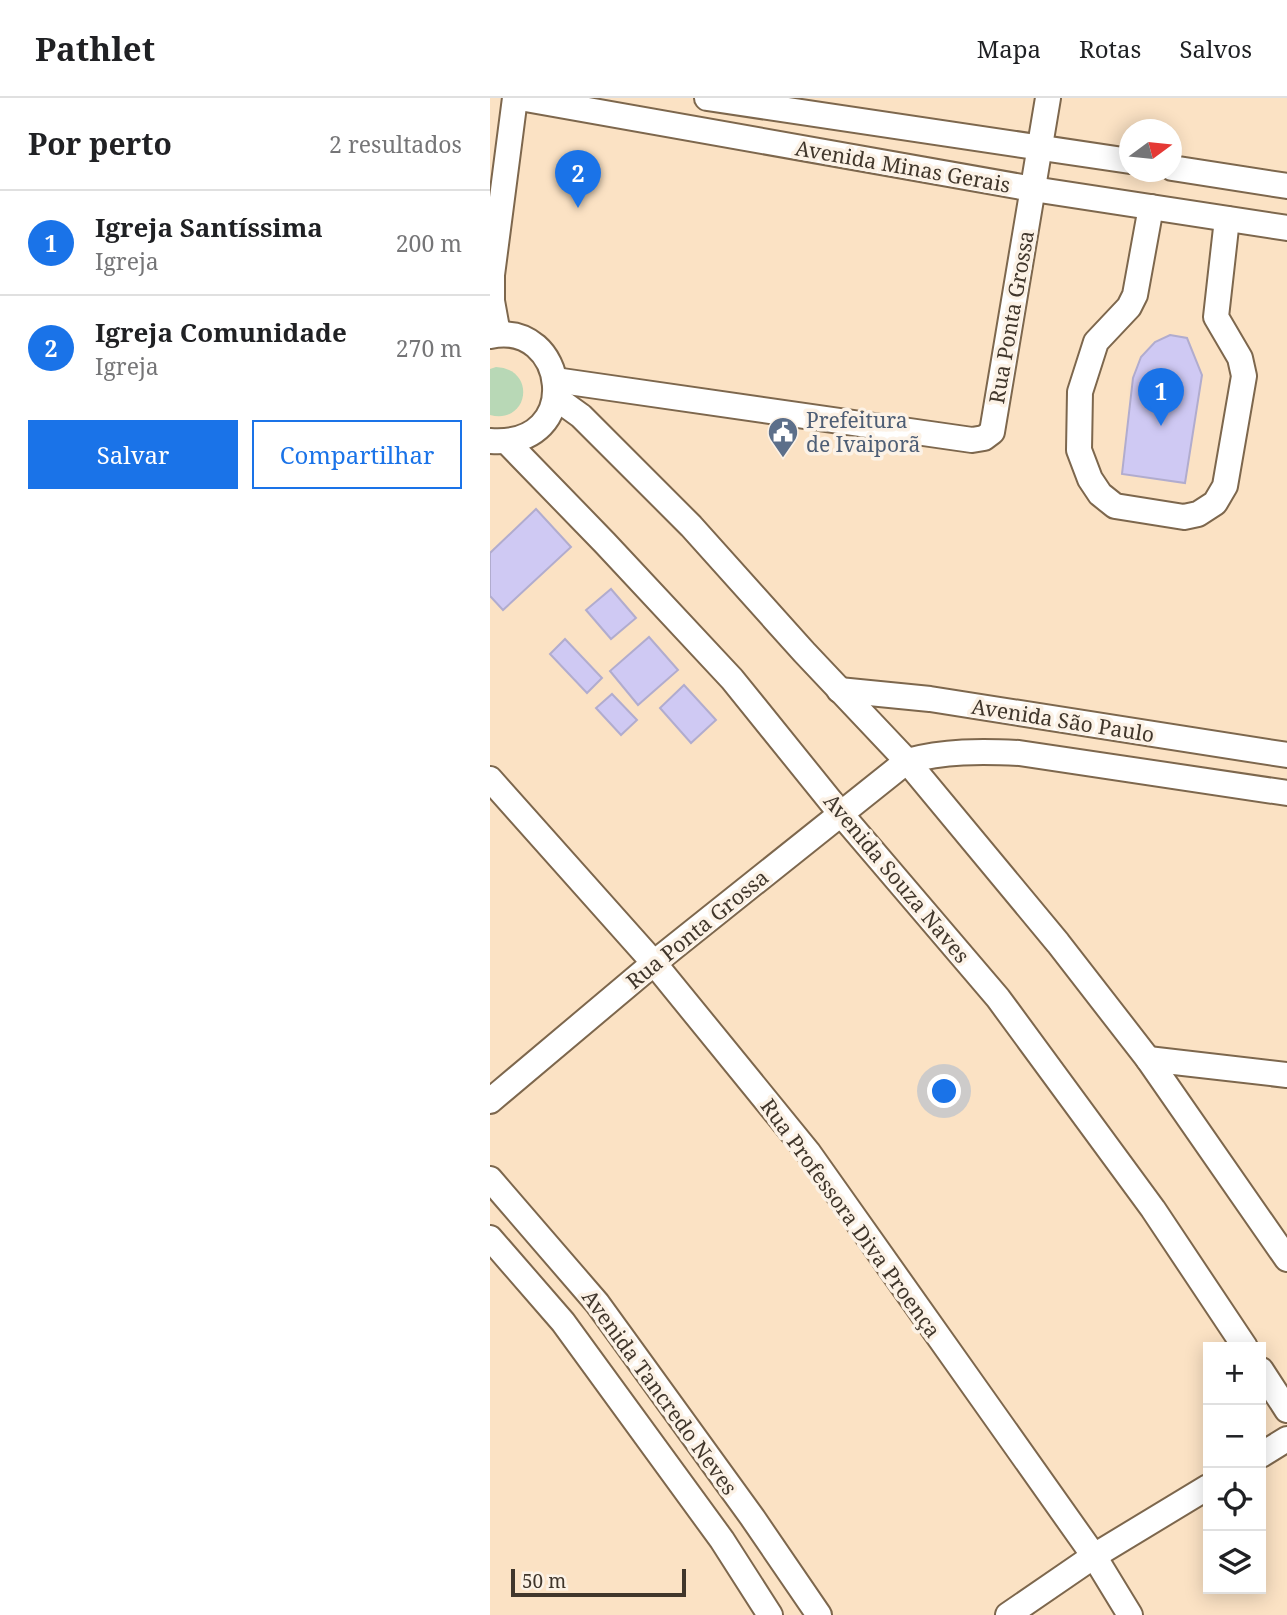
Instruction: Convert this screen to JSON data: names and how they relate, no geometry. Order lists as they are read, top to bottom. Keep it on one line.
{"streets":{"street":["Avenida Minas Gerais","Rua Ponta Grossa","Avenida São Paulo","Avenida Souza Naves","Rua Professora Diva Proença","Avenida Tancredo Neves"]},"crossings":[["Avenida Minas Gerais","Rua Ponta Grossa"],["Rua Ponta Grossa","Avenida São Paulo"],["Rua Ponta Grossa","Avenida Souza Naves"],["Rua Ponta Grossa","Rua Professora Diva Proença"]],"places":{"public building":["Prefeitura de Ivaiporã"]},"scale_bar":"50 m","north":"right","page":{"header":"Pathlet","nav":["Mapa","Rotas","Salvos"],"heading":["Por perto","2 resultados"],"pins":["2","1"],"list":[{"mark":"1","name":"Igreja Santíssima","note":"Igreja","value":"200 m"},{"mark":"2","name":"Igreja Comunidade","note":"Igreja","value":"270 m"}],"buttons":["Salvar","Compartilhar"],"map_buttons":["+","−"],"scale":"50 m"}}
